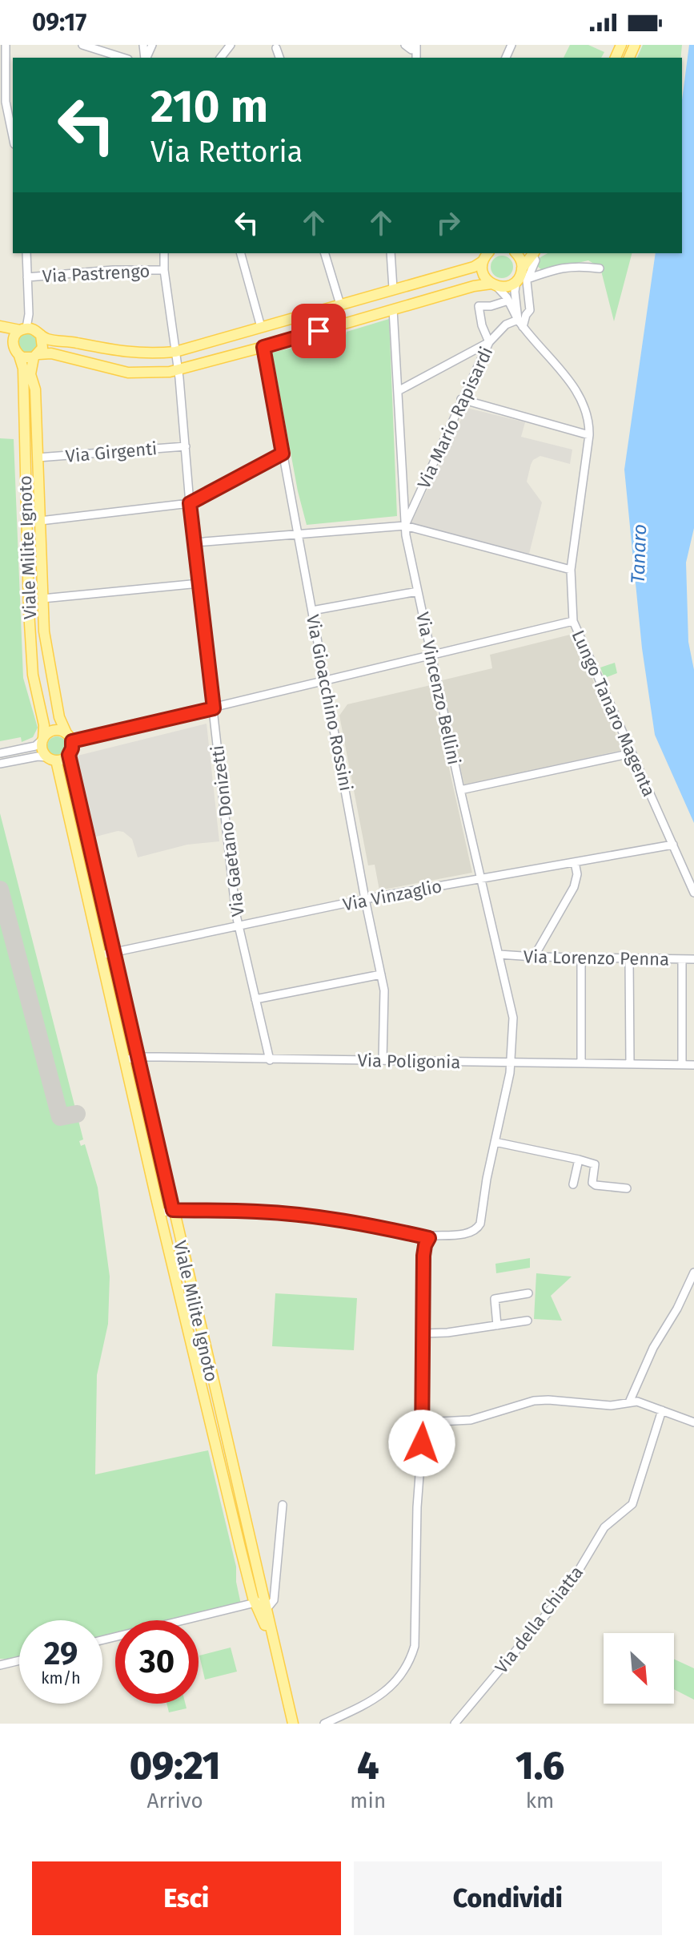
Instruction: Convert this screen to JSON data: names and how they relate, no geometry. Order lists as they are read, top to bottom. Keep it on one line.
{"streets":{"main road":["Viale Milite Ignoto"],"street":["Via Pastrengo","Via Mario Rapisardi","Via Girgenti","Via Vincenzo Bellini","Via Gioacchino Rossini","Lungo Tanaro Magenta","Via Gaetano Donizetti","Via Vinzaglio","Via Lorenzo Penna","Via Poligonia","Via della Chiatta"]},"crossings":[["Via Pastrengo","Via Gaetano Donizetti"],["Via Mario Rapisardi","Via Vincenzo Bellini"],["Via Mario Rapisardi","Lungo Tanaro Magenta"],["Via Girgenti","Viale Milite Ignoto"],["Via Girgenti","Via Gaetano Donizetti"],["Viale Milite Ignoto","Via Vinzaglio"],["Viale Milite Ignoto","Via Poligonia"],["Via Vincenzo Bellini","Via Vinzaglio"],["Via Vincenzo Bellini","Via Lorenzo Penna"],["Via Vincenzo Bellini","Via Poligonia"],["Via Gioacchino Rossini","Via Vinzaglio"],["Via Gioacchino Rossini","Via Poligonia"],["Lungo Tanaro Magenta","Via Vinzaglio"],["Via Gaetano Donizetti","Via Vinzaglio"],["Via Gaetano Donizetti","Via Poligonia"]],"water":["Tanaro"],"north":"bottom right","page":{"status":"09:17","turn":["210 m","Via Rettoria"],"speed":"29 km/h","limit":"30","eta":["09:21","Arrivo","4","min","1.6","km"],"buttons":["Esci","Condividi"]}}
